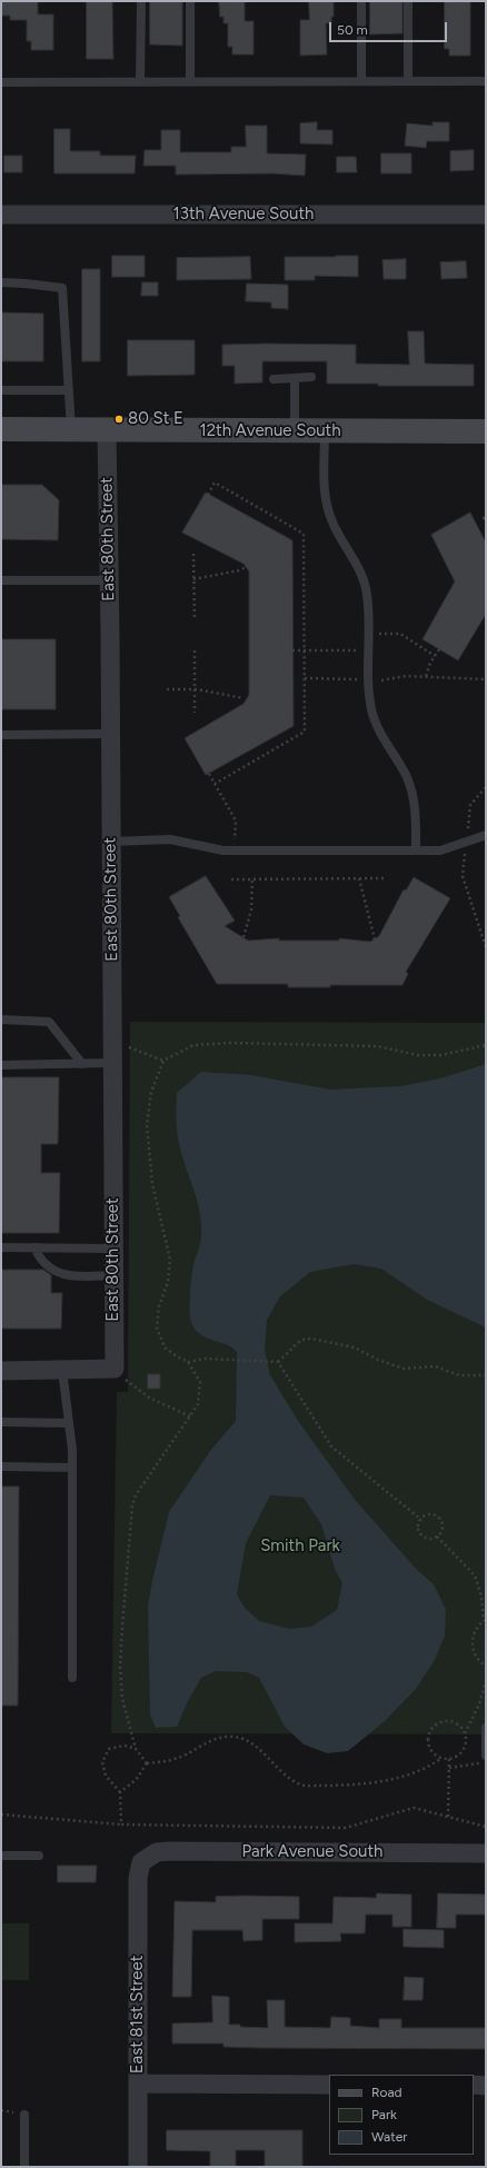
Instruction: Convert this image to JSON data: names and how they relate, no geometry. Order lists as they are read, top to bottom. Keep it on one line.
{"streets":{"street":["13th Avenue South","12th Avenue South","East 80th Street","Park Avenue South","East 81st Street"]},"crossings":[["12th Avenue South","East 80th Street"],["Park Avenue South","East 81st Street"]],"parks":["Smith Park"],"places":["80 St E"],"legend":["Road","Park","Water"],"scale_bar":"50 m"}
